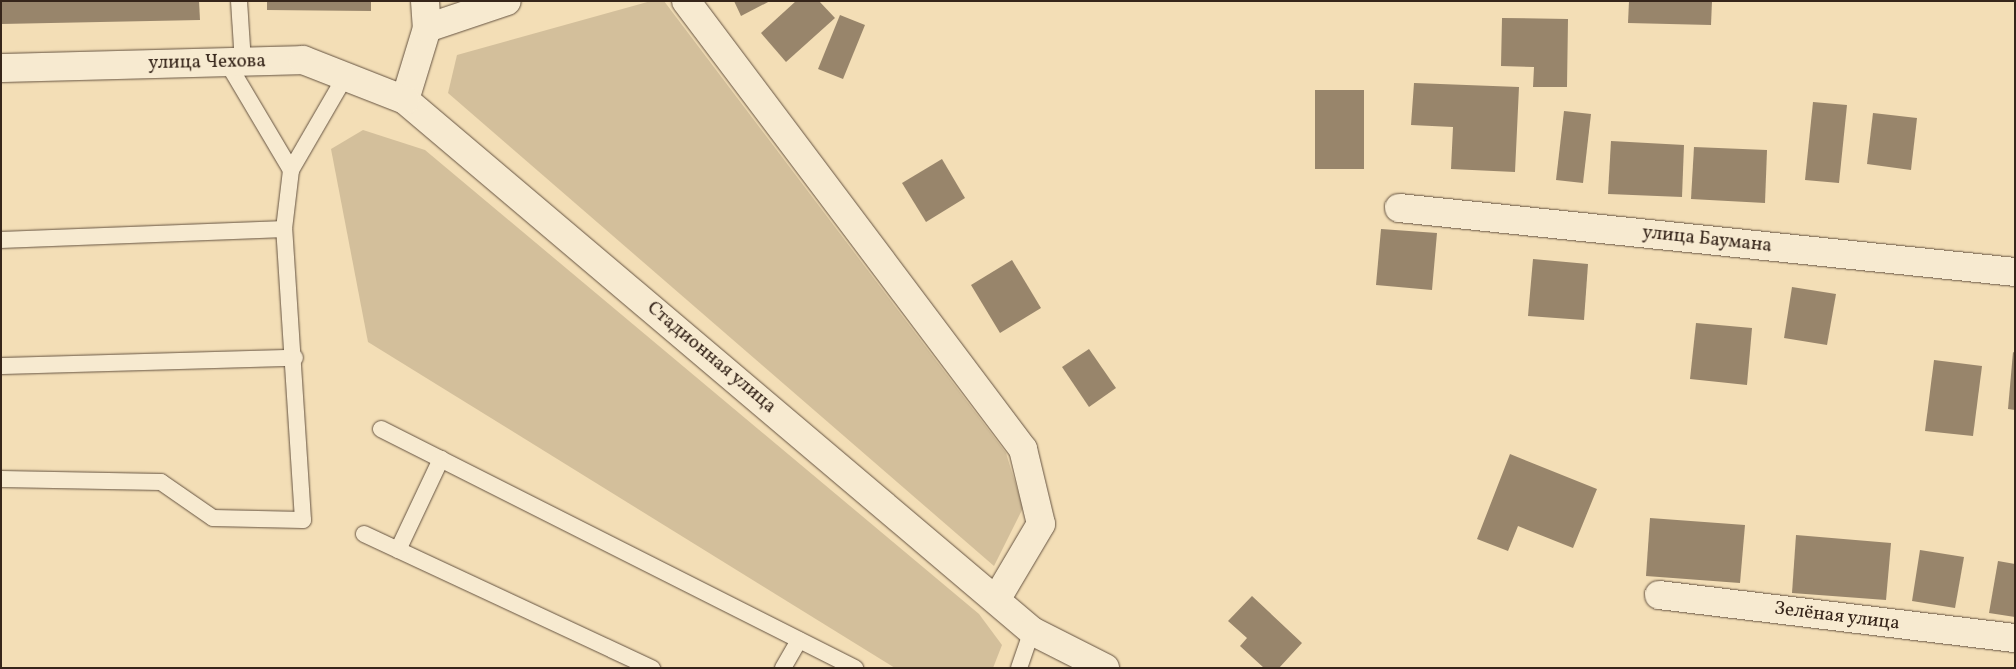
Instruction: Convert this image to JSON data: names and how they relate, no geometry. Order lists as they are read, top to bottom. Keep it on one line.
{"streets":{"street":["улица Чехова","улица Баумана","Стадионная улица","Зелёная улица"]},"crossings":[["улица Чехова","Стадионная улица"]]}
